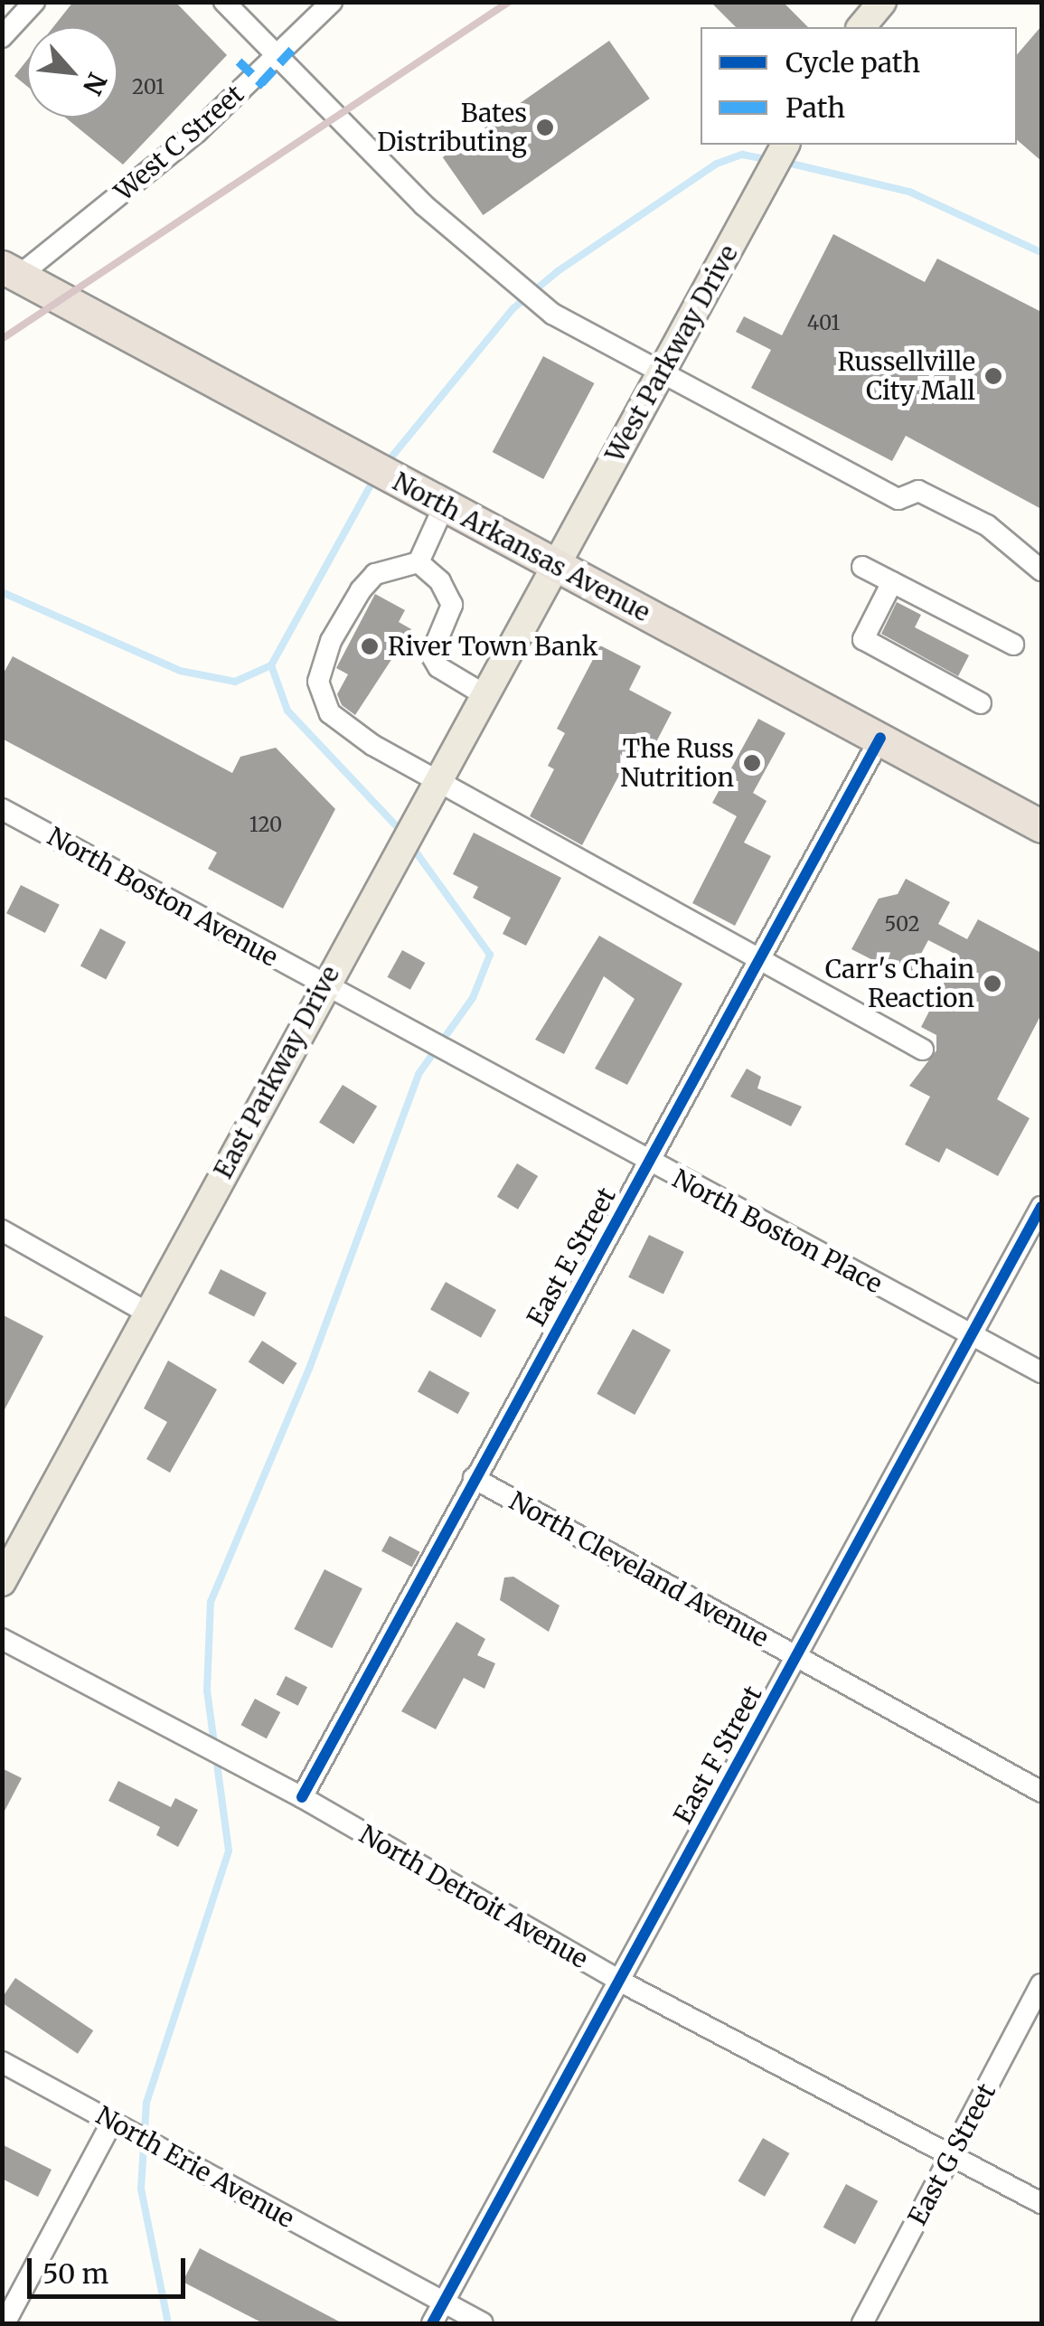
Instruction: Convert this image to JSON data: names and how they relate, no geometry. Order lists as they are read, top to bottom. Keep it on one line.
{"streets":{"highway":["North Arkansas Avenue"],"main road":["West Parkway Drive","East Parkway Drive"],"street":["West C Street","North Boston Avenue","North Boston Place","East E Street","North Cleveland Avenue","East F Street","North Detroit Avenue","East G Street","North Erie Avenue"]},"crossings":[["West C Street","North Arkansas Avenue"],["West Parkway Drive","North Arkansas Avenue"],["West Parkway Drive","East Parkway Drive"],["North Arkansas Avenue","East Parkway Drive"],["North Arkansas Avenue","East E Street"],["North Boston Avenue","East Parkway Drive"],["North Boston Avenue","North Boston Place"],["East Parkway Drive","North Boston Place"],["North Boston Place","East E Street"],["North Boston Place","East F Street"],["East E Street","North Cleveland Avenue"],["East E Street","North Detroit Avenue"],["North Cleveland Avenue","East F Street"],["East F Street","North Detroit Avenue"],["East F Street","North Erie Avenue"],["North Detroit Avenue","East G Street"]],"places":["Bates Distributing","Russellville City Mall","River Town Bank","The Russ Nutrition","Carr's Chain Reaction"],"house_numbers":["201","401","120","502"],"legend":["Cycle path","Path"],"scale_bar":"50 m","north":"bottom right"}
